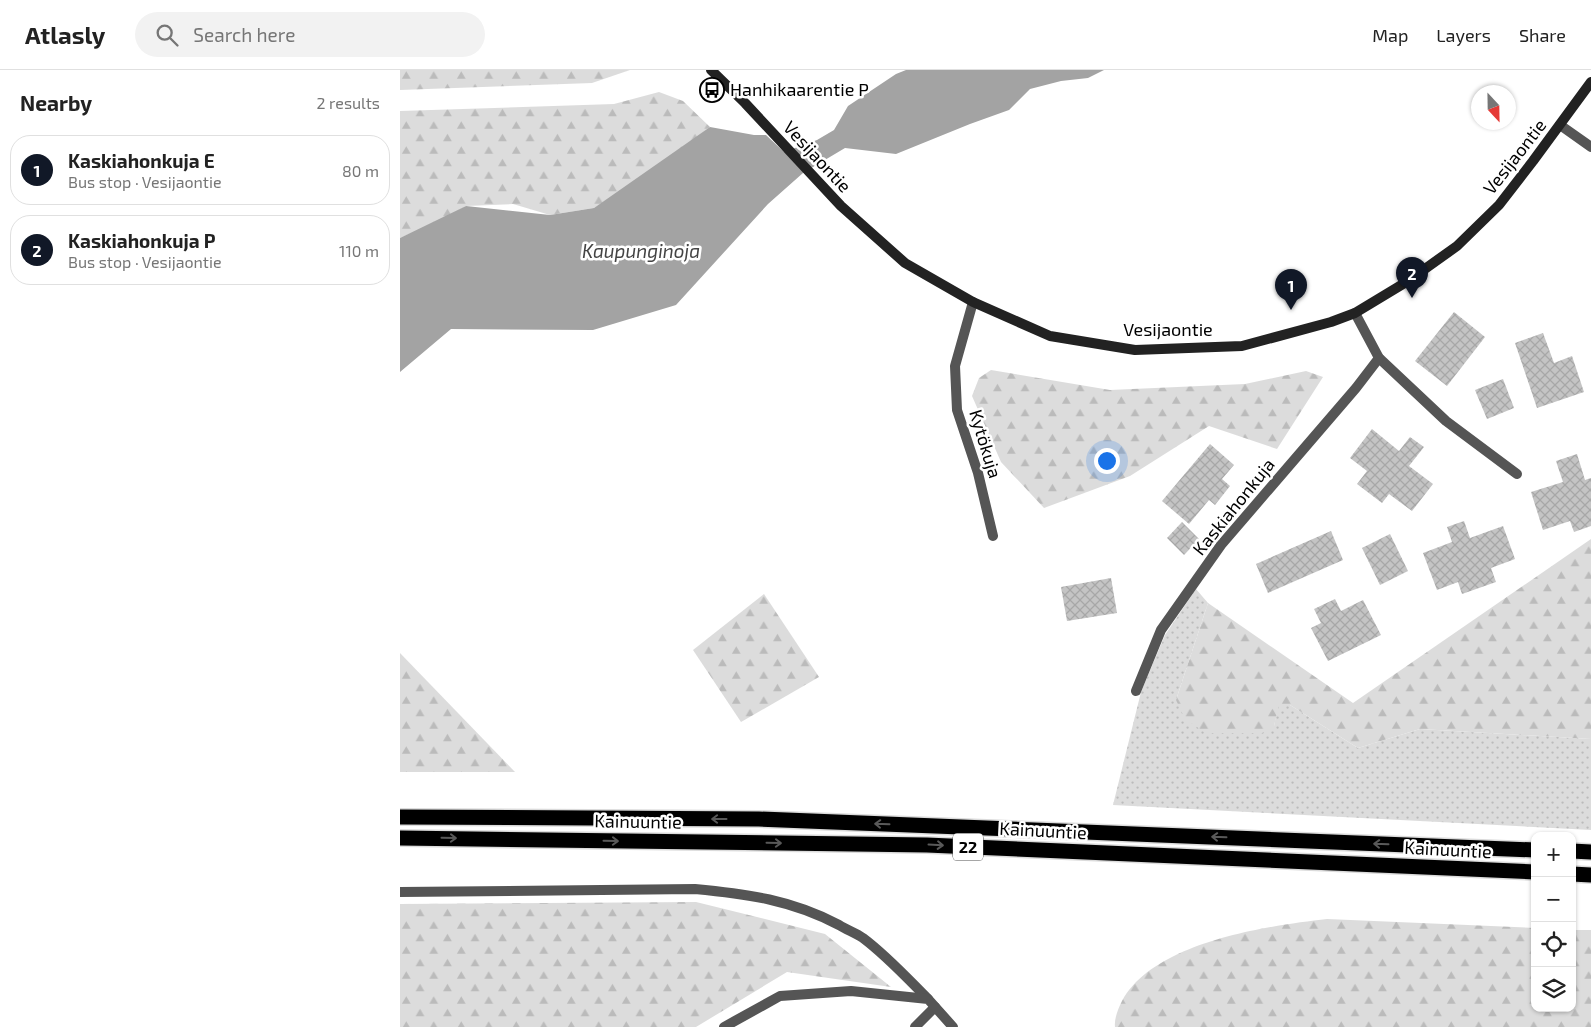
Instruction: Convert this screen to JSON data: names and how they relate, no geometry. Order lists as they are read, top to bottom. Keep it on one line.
{"streets":{"highway":["Kainuuntie","22"],"street":["Vesijaontie","Kytökuja","Kaskiahonkuja"]},"crossings":[["Vesijaontie","Kytökuja"]],"water":["Kaupunginoja"],"places":{"bus stop":["Hanhikaarentie P"]},"north":"bottom","page":{"header":"Atlasly","search":"Search here","nav":["Map","Layers","Share"],"heading":["Nearby","2 results"],"list":[{"mark":"1","name":"Kaskiahonkuja E","note":"Bus stop · Vesijaontie","value":"80 m"},{"mark":"2","name":"Kaskiahonkuja P","note":"Bus stop · Vesijaontie","value":"110 m"}],"pins":["2","1"],"map_buttons":["+","−"]}}
